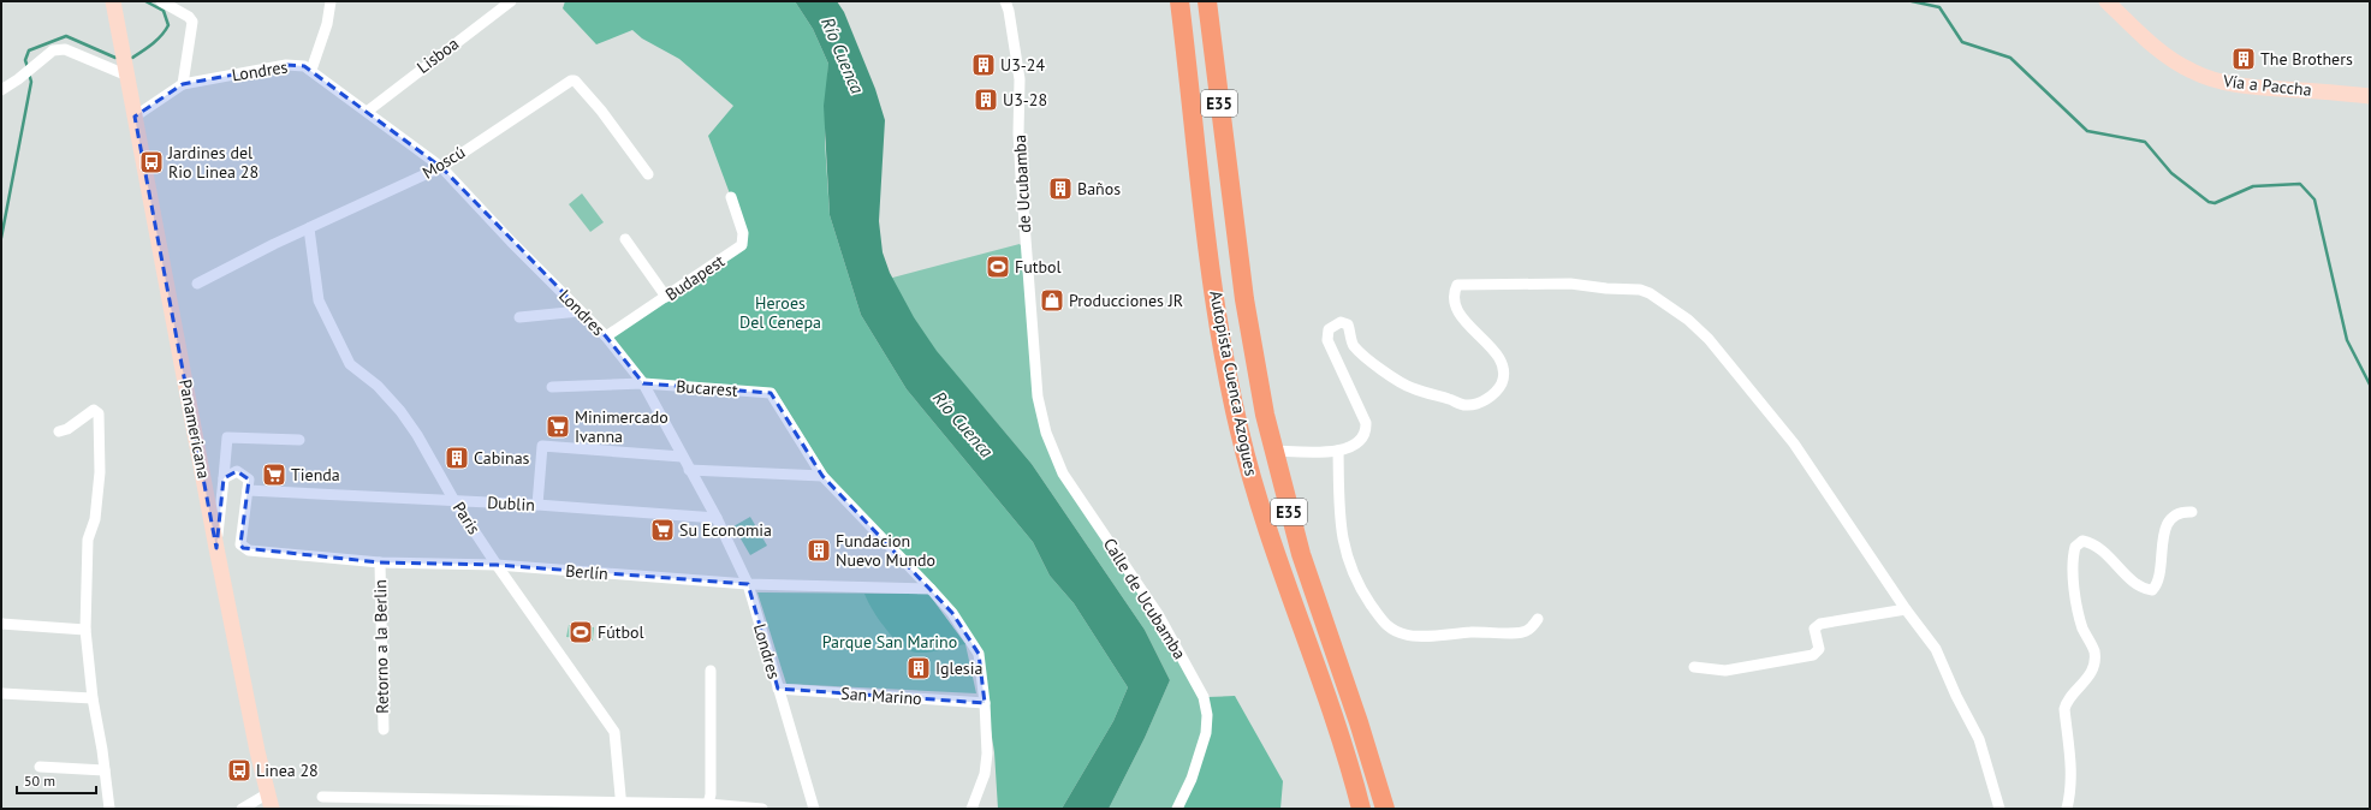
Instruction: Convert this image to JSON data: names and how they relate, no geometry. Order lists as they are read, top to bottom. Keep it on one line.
{"streets":{"highway":["E35","Autopista Cuenca Azogues"],"main road":["Vía a Paccha","Panamericana"],"street":["Lisboa","Londres","Moscú","de Ucubamba","Budapest","Bucarest","Dublin","Paris","Berlín","Calle de Ucubamba","Retorno a la Berlin","San Marino"]},"crossings":[["Lisboa","Londres"],["Londres","Moscú"],["Londres","Budapest"],["Londres","Bucarest"],["Londres","Panamericana"],["Londres","Dublin"],["Londres","Berlín"],["Londres","San Marino"],["Moscú","Paris"],["de Ucubamba","Calle de Ucubamba"],["Dublin","Paris"],["Dublin","Berlín"],["Paris","Berlín"],["Berlín","Retorno a la Berlin"]],"water":["Río Cuenca"],"parks":["Heroes Del Cenepa","Parque San Marino"],"places":{"building":["The Brothers","U3-24","U3-28","Baños","Cabinas","Fundacion Nuevo Mundo","Iglesia"],"bus stop":["Jardines del Rio Linea 28","Linea 28"],"sports":["Futbol","Fútbol"],"shop":["Producciones JR"],"supermarket":["Minimercado Ivanna","Tienda","Su Economia"]},"scale_bar":"50 m"}
